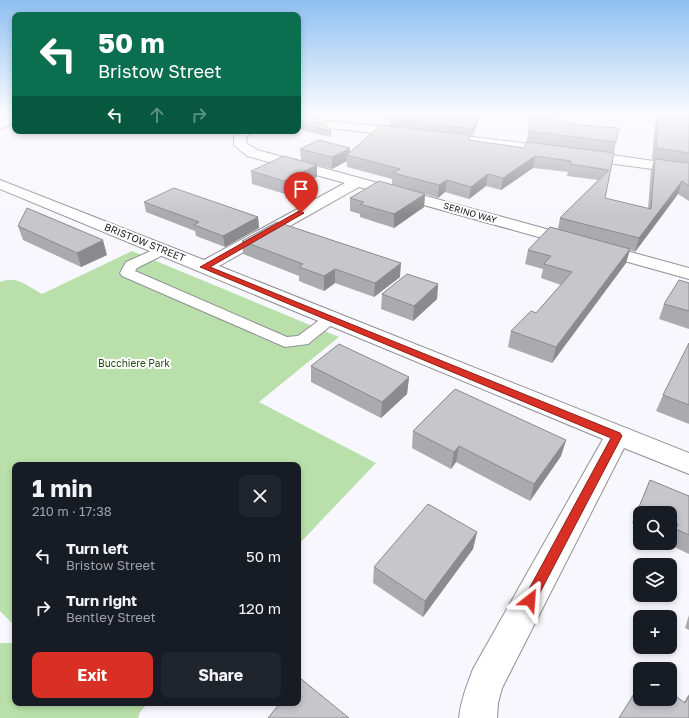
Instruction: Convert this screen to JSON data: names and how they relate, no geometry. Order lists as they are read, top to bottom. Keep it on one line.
{"streets":{"street":["SERINO WAY","BRISTOW STREET"]},"parks":["Bucchiere Park"],"page":{"turn":["50 m","Bristow Street"],"heading":["1 min","210 m · 17:38"],"map_buttons":["+","−"],"list":[{"name":"Turn left","note":"Bristow Street","value":"50 m"},{"name":"Turn right","note":"Bentley Street","value":"120 m"}],"buttons":["Exit","Share"]}}
